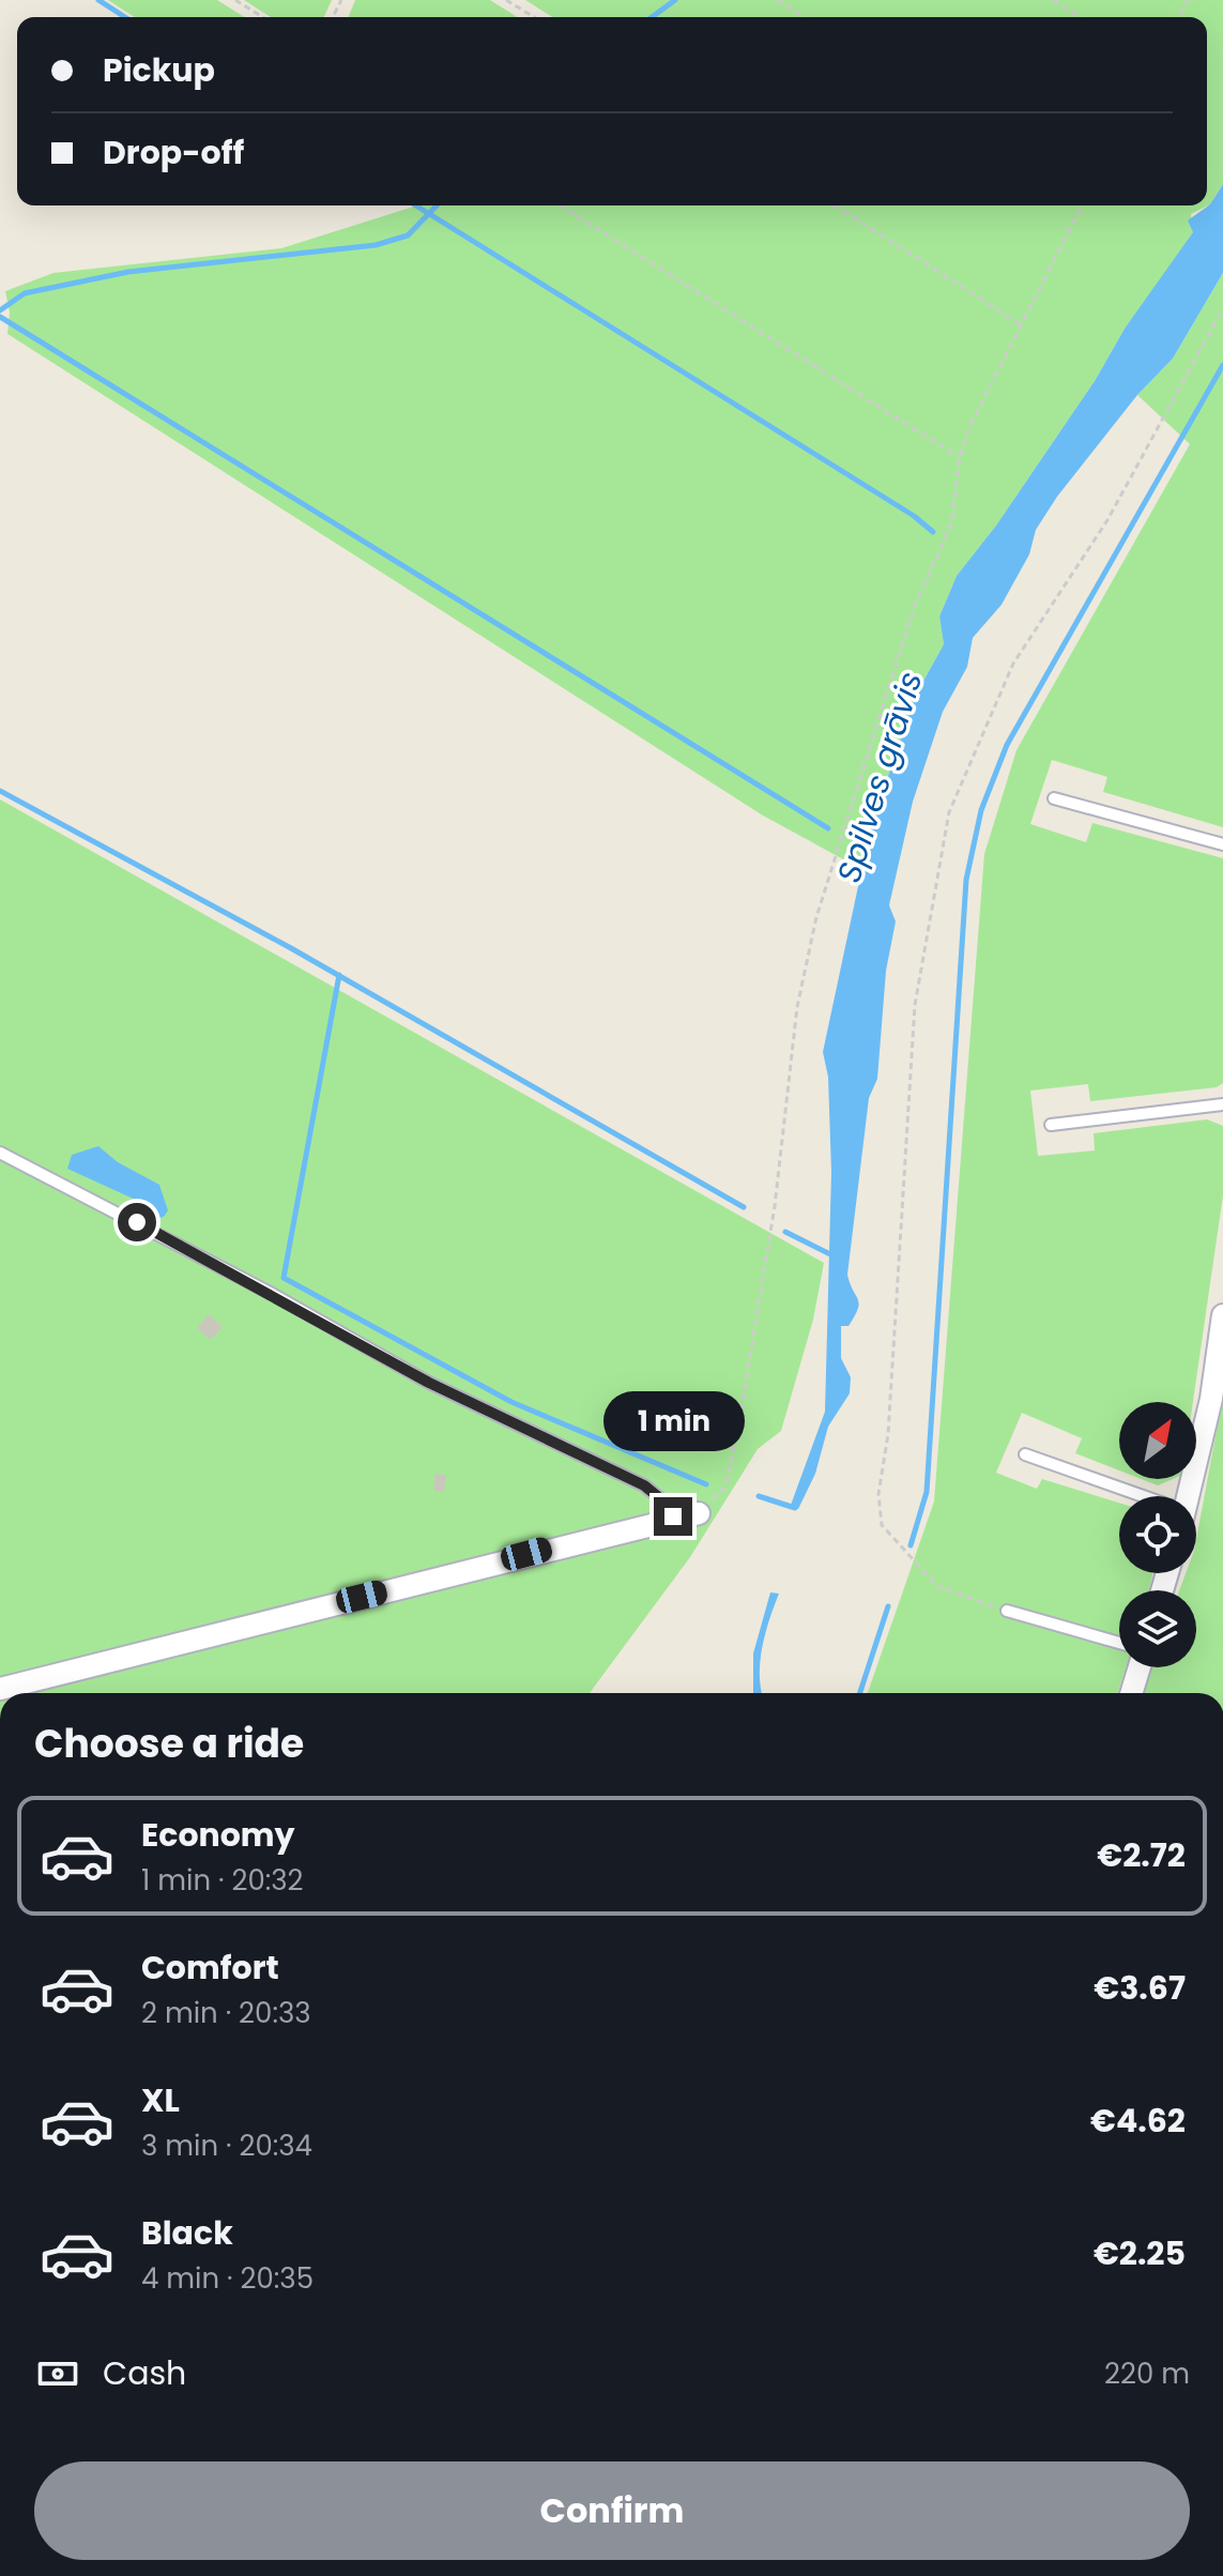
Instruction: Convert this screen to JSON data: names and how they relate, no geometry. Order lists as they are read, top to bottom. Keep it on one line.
{"water":["Spilves grāvis"],"north":"top right","page":{"banner":["Pickup","Drop-off"],"bubble":"1 min","heading":"Choose a ride","list":[{"name":"Economy","note":"1 min · 20:32","value":"€2.72"},{"name":"Comfort","note":"2 min · 20:33","value":"€3.67"},{"name":"XL","note":"3 min · 20:34","value":"€4.62"},{"name":"Black","note":"4 min · 20:35","value":"€2.25"}],"pay":["Cash","220 m"],"buttons":"Confirm"}}
